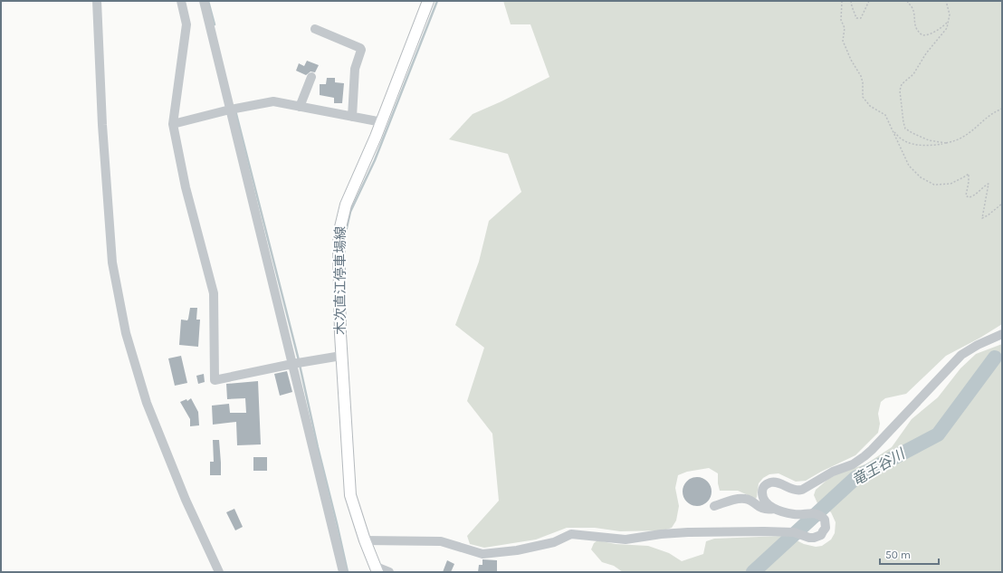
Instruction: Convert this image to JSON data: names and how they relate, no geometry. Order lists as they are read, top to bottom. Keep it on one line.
{"streets":{"main road":["木次直江停車場線"]},"water":["竜王谷川"],"scale_bar":"50 m"}
